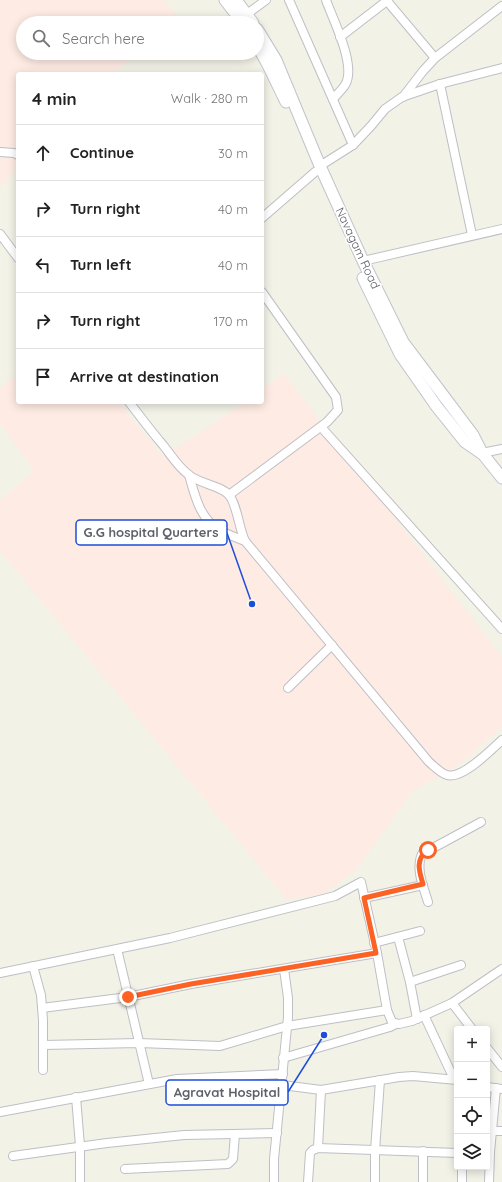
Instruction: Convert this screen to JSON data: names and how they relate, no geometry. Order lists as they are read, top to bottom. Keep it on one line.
{"streets":{"street":["Navagam Road"]},"places":["G.G hospital Quarters","Agravat Hospital"],"page":{"search":"Search here","heading":["4 min","Walk · 280 m"],"list":[["Continue","30 m"],["Turn right","40 m"],["Turn left","40 m"],["Turn right","170 m"],"Arrive at destination"],"map_buttons":["+","−"]}}
